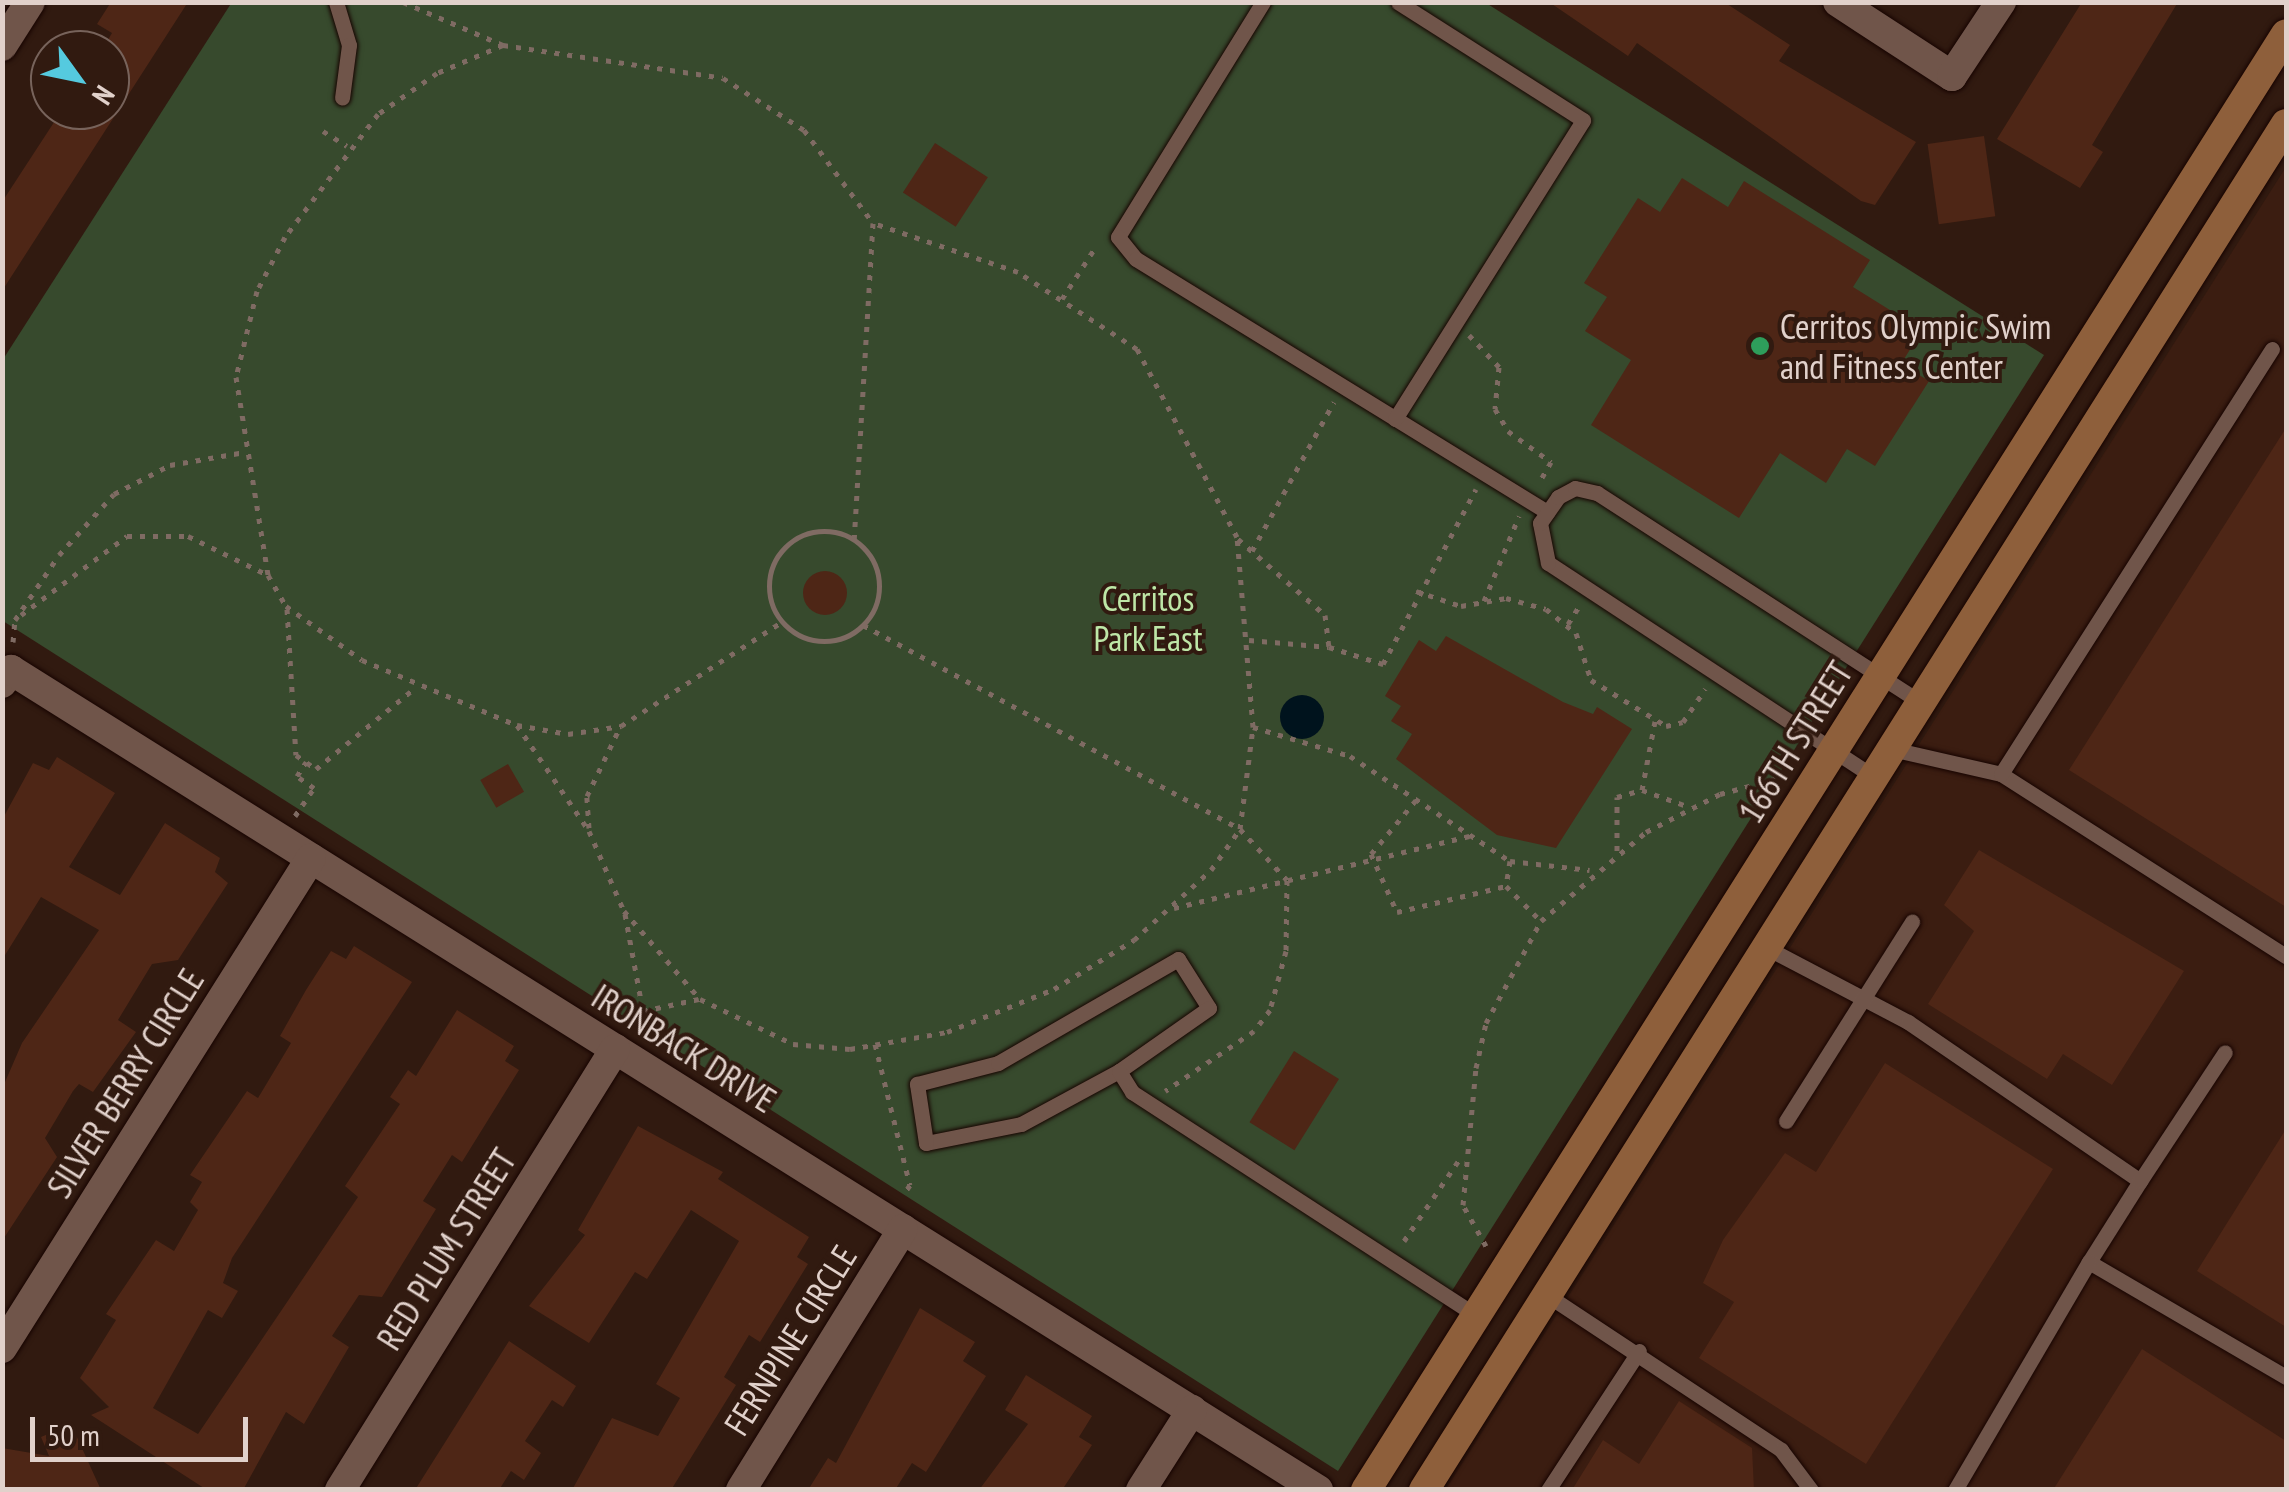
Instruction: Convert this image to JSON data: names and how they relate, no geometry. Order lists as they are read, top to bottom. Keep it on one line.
{"streets":{"street":["166TH STREET","IRONBACK DRIVE","SILVER BERRY CIRCLE","RED PLUM STREET","FERNPINE CIRCLE"]},"crossings":[["IRONBACK DRIVE","SILVER BERRY CIRCLE"],["IRONBACK DRIVE","RED PLUM STREET"],["IRONBACK DRIVE","FERNPINE CIRCLE"]],"parks":["Cerritos Park East"],"places":["Cerritos Olympic Swim and Fitness Center"],"scale_bar":"50 m","north":"bottom right"}
